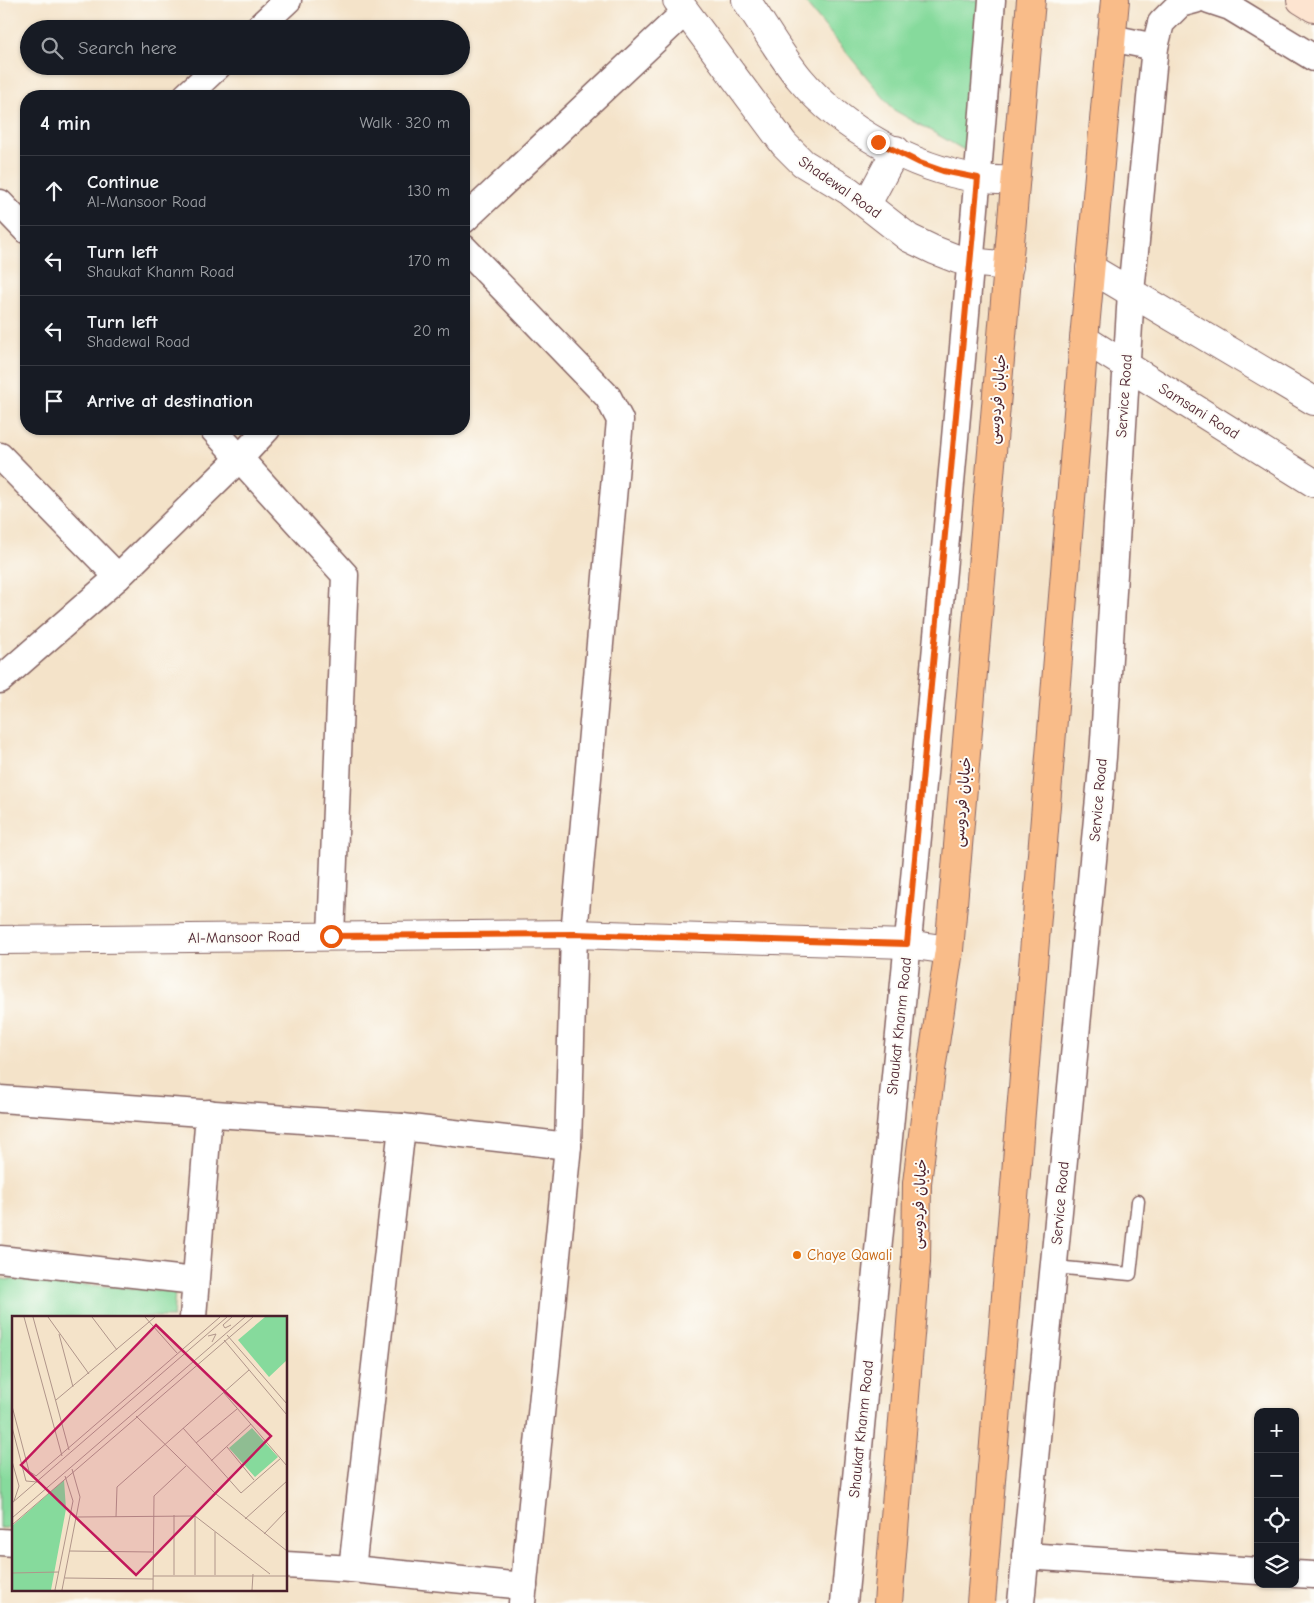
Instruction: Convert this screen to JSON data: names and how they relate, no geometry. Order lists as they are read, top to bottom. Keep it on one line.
{"streets":{"main road":["خیابان فردوسی"],"street":["Shadewal Road","Service Road","Samsani Road","Al-Mansoor Road","Shaukat Khanm Road"]},"crossings":[["Shadewal Road","خیابان فردوسی"],["Shadewal Road","Shaukat Khanm Road"],["Service Road","Samsani Road"],["خیابان فردوسی","Al-Mansoor Road"],["Al-Mansoor Road","Shaukat Khanm Road"]],"places":["Chaye Qawali"],"page":{"search":"Search here","heading":["4 min","Walk · 320 m"],"list":[["Continue","Al-Mansoor Road","130 m"],["Turn left","Shaukat Khanm Road","170 m"],["Turn left","Shadewal Road","20 m"],"Arrive at destination"],"map_buttons":["+","−"]}}
